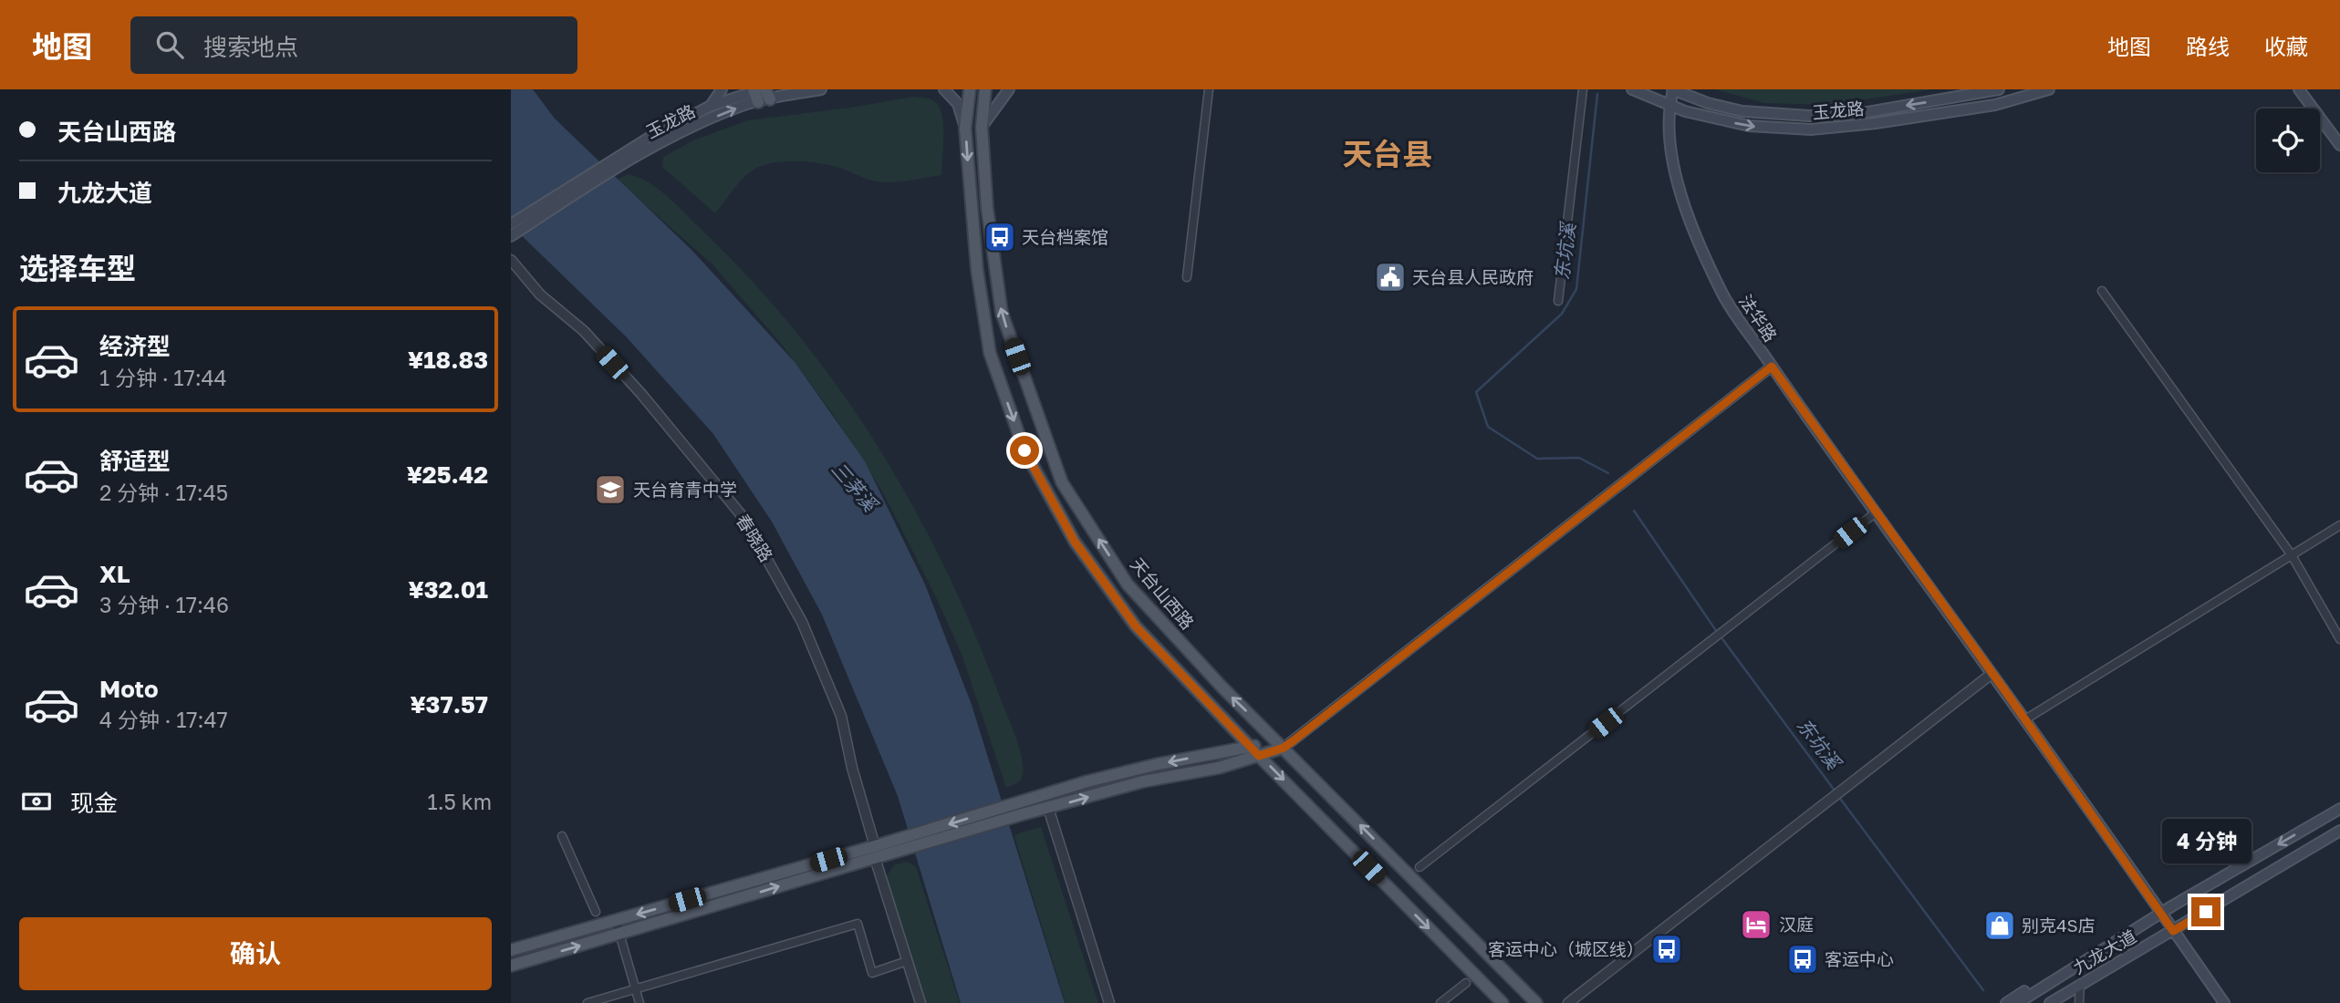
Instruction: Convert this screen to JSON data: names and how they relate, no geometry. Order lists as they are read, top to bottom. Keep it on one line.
{"streets":{"main road":["玉龙路","法华路","天台山西路","九龙大道"],"street":["春晓路"]},"crossings":[["玉龙路","法华路"],["法华路","九龙大道"]],"districts":["天台县"],"water":["东坑溪","三茅溪"],"places":{"bus stop":["天台档案馆","客运中心（城区线）","客运中心"],"public building":["天台县人民政府"],"school or university":["天台育青中学"],"hotel":["汉庭"],"shop":["别克4S店"]},"page":{"header":"地图","search":"搜索地点","nav":["地图","路线","收藏"],"banner":["天台山西路","九龙大道"],"heading":"选择车型","list":[{"name":"经济型","note":"1 分钟 · 17:44","value":"¥18.83"},{"name":"舒适型","note":"2 分钟 · 17:45","value":"¥25.42"},{"name":"XL","note":"3 分钟 · 17:46","value":"¥32.01"},{"name":"Moto","note":"4 分钟 · 17:47","value":"¥37.57"}],"pay":["现金","1.5 km"],"bubble":"4 分钟","buttons":"确认"}}
